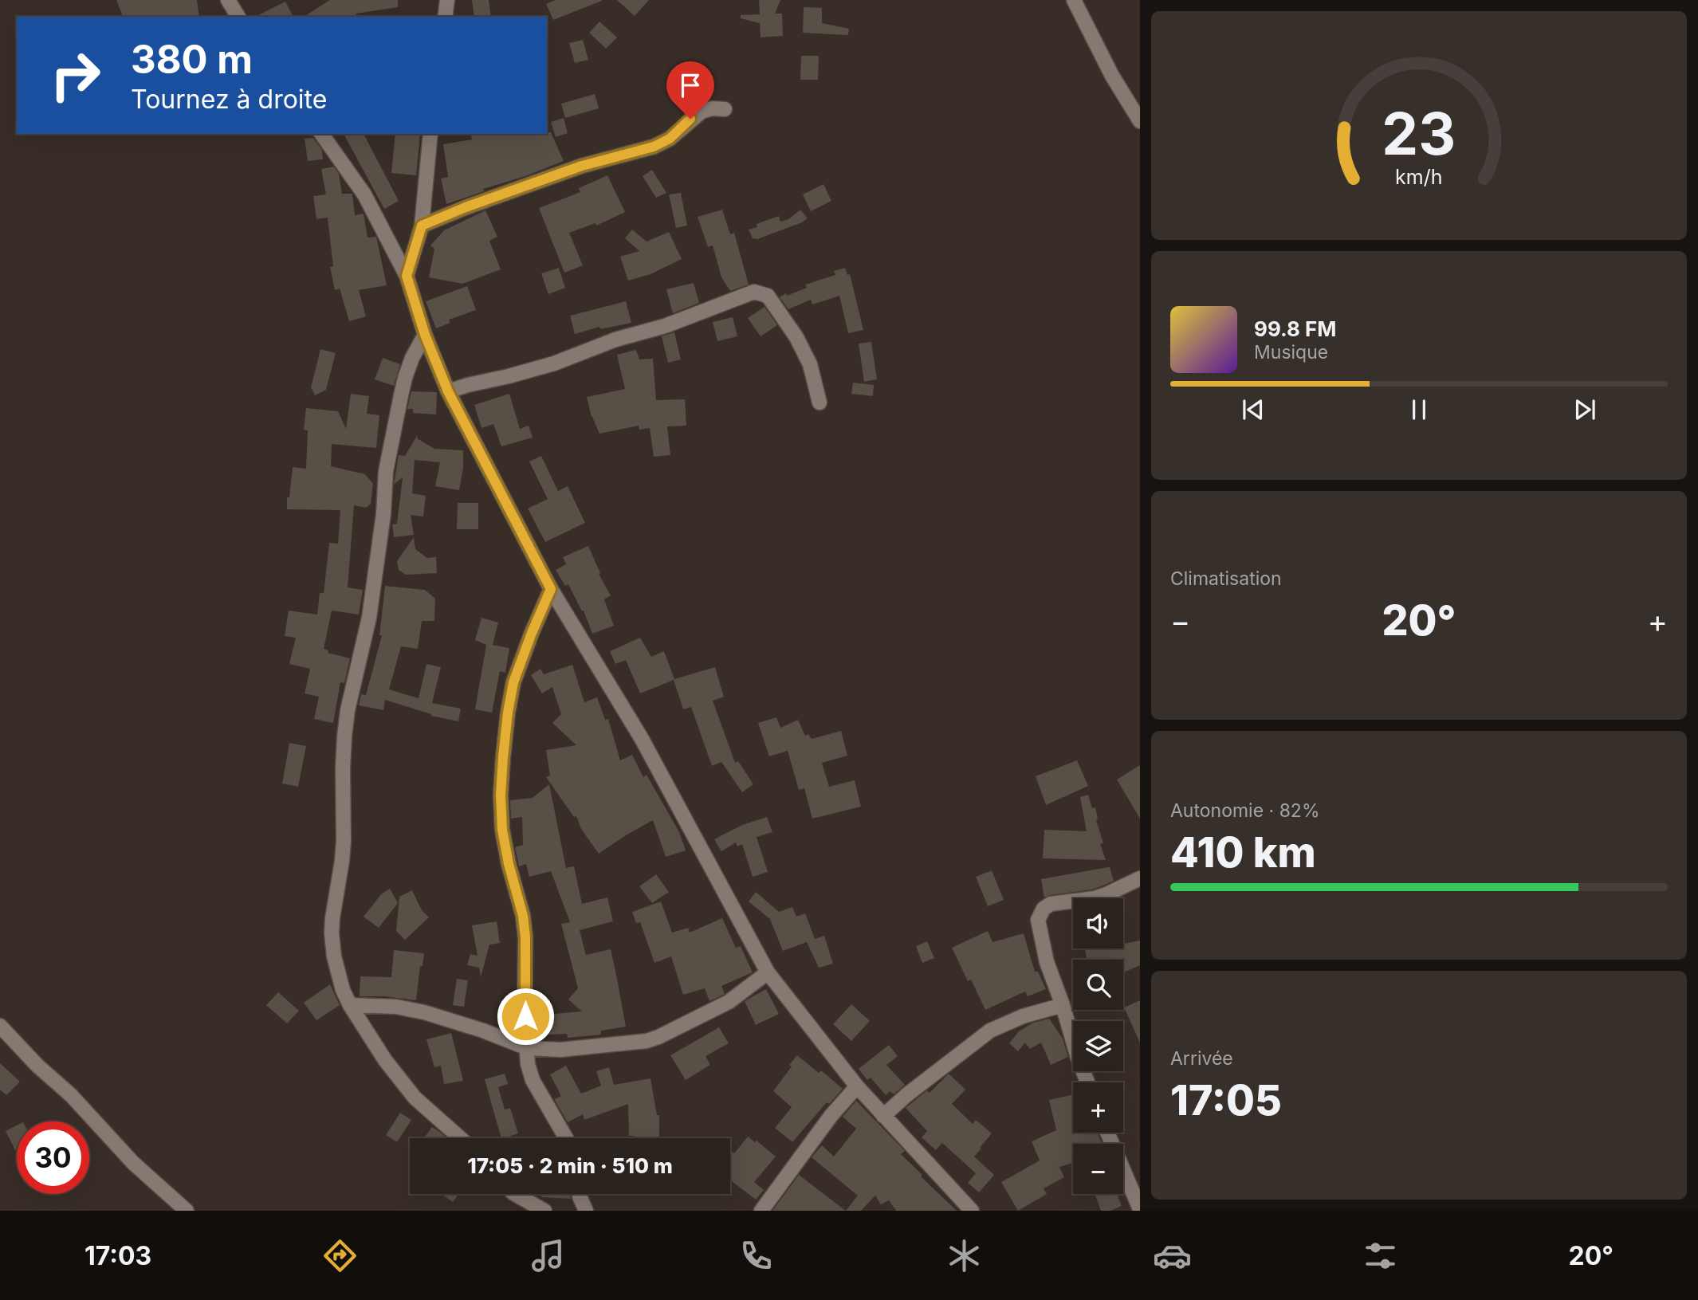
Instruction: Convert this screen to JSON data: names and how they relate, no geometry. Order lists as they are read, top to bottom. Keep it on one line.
{"page":{"turn":["380 m","Tournez à droite"],"song":["99.8 FM","Musique"],"tile":["Climatisation",["Autonomie · 82%","410 km"],["Arrivée","17:05"]],"heat":["−","20°","+"],"map_buttons":["+","−"],"limit":"30","trip":"17:05 · 2 min · 510 m","tabs":["17:03","20°"],"gauge":["23","km/h"]}}
